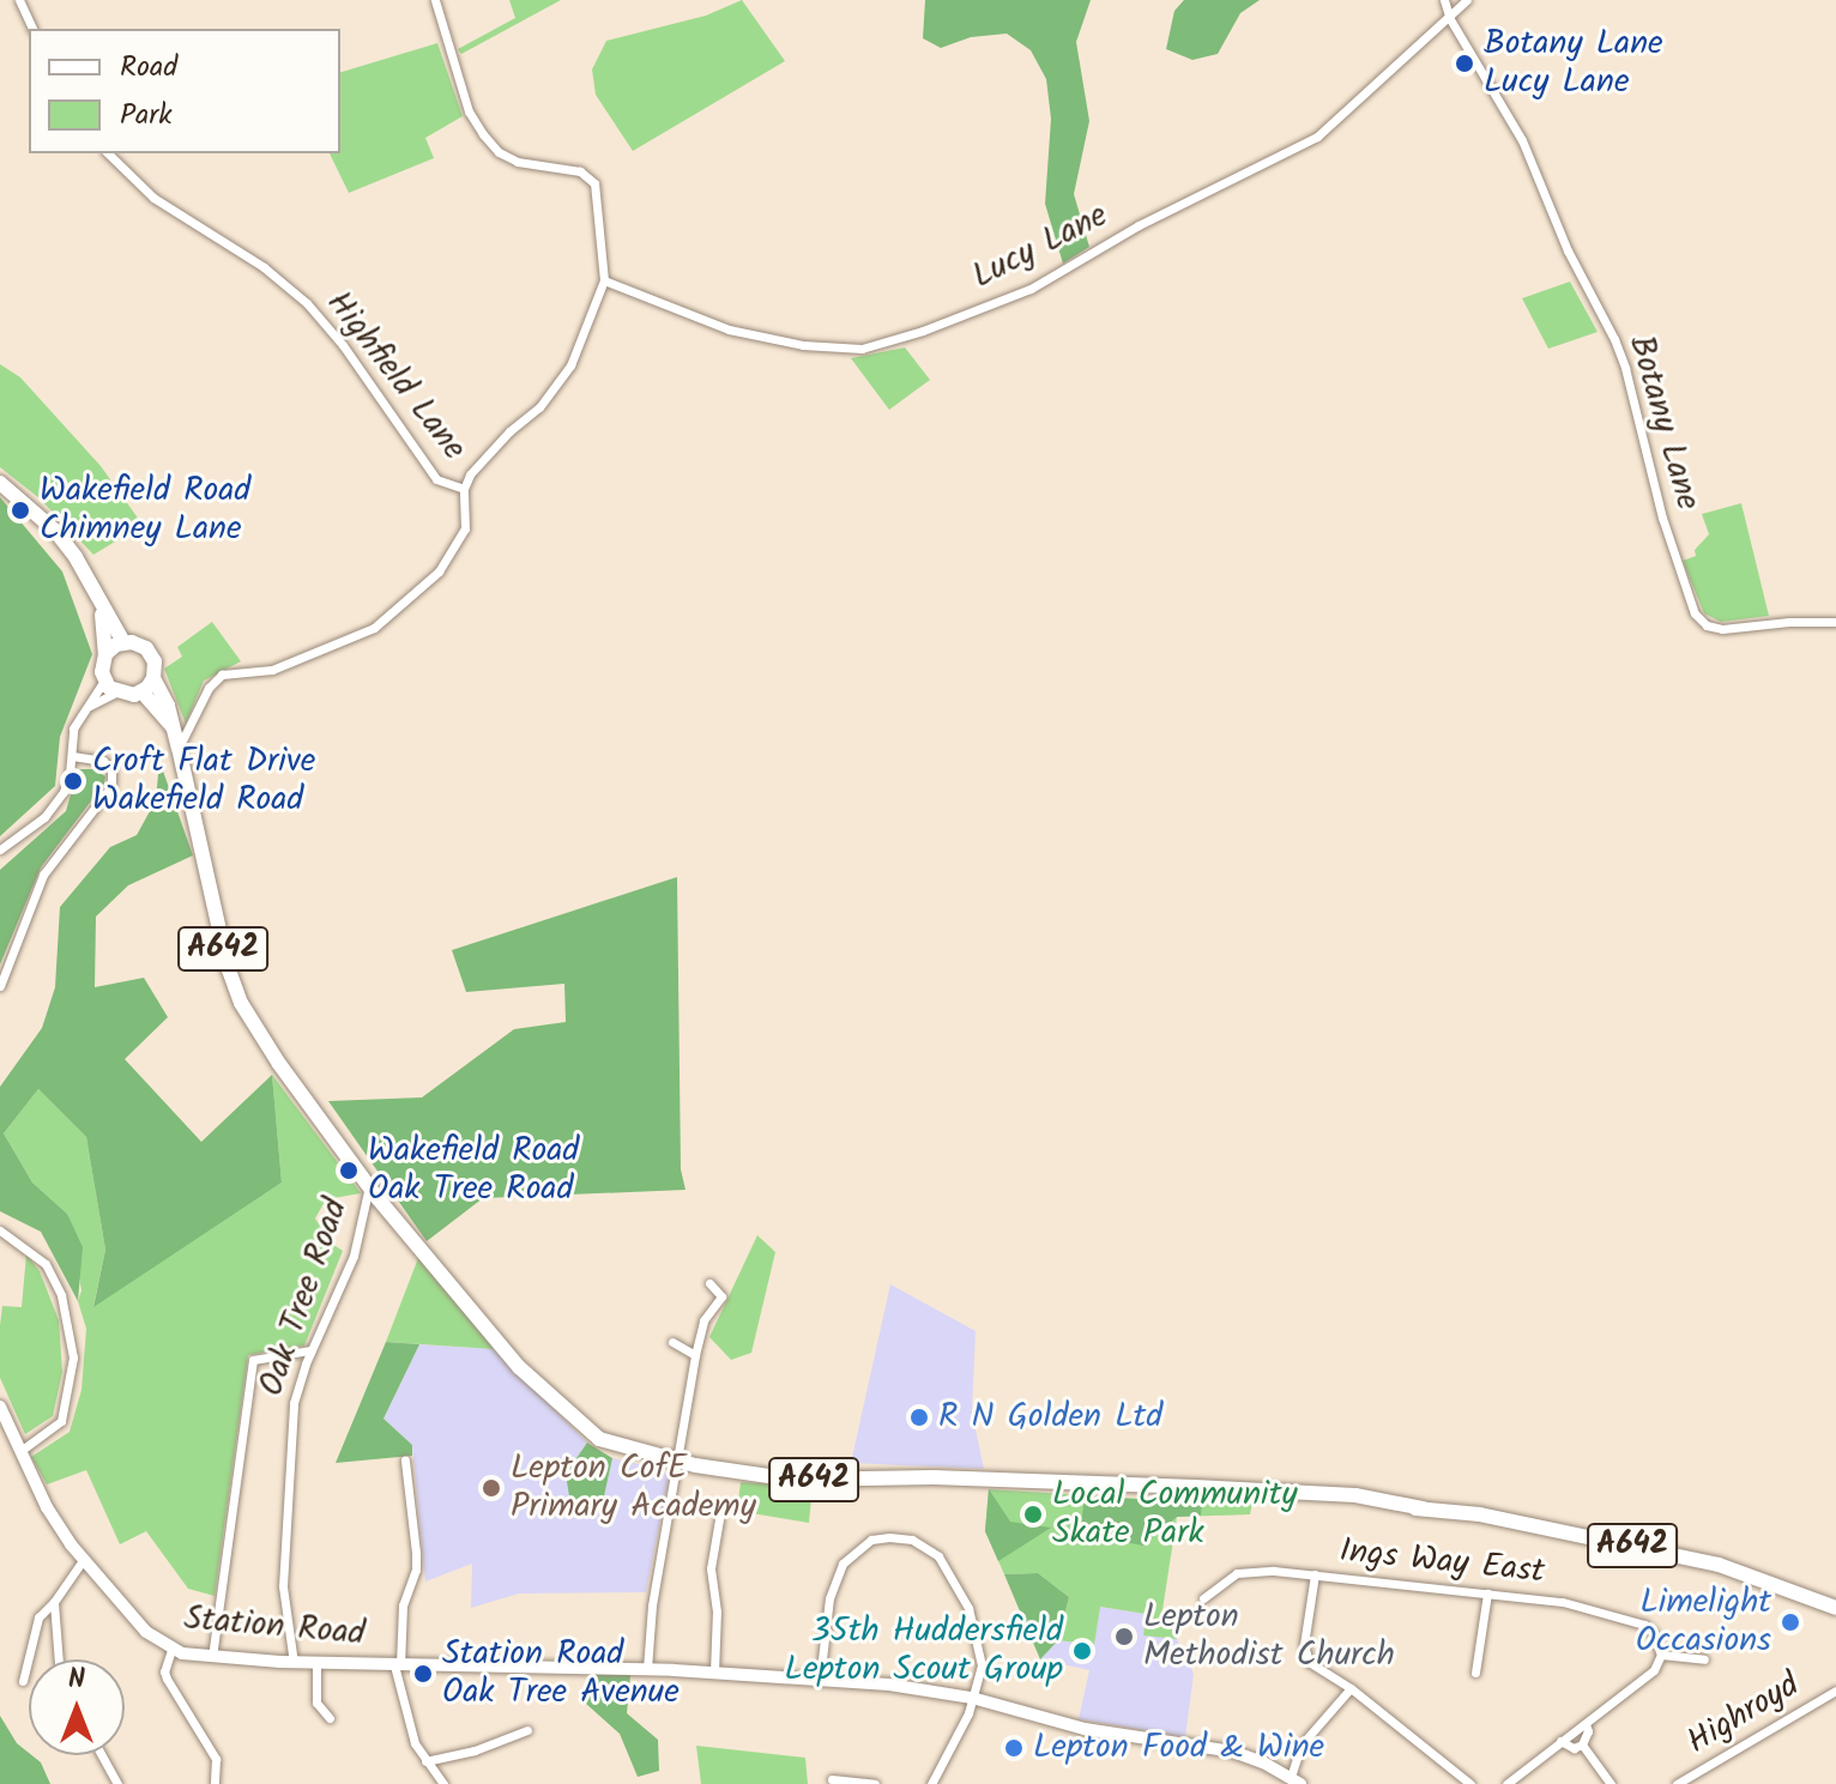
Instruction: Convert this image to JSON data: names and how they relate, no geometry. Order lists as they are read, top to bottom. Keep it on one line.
{"streets":{"highway":["A642"],"street":["Lucy Lane","Highfield Lane","Botany Lane","Oak Tree Road","Ings Way East","Station Road","Highroyd"]},"crossings":[["Lucy Lane","Botany Lane"],["A642","Oak Tree Road"],["Oak Tree Road","Station Road"]],"places":["Botany Lane Lucy Lane","Wakefield Road Chimney Lane","Croft Flat Drive Wakefield Road","Wakefield Road Oak Tree Road","R N Golden Ltd","Lepton CofE Primary Academy","Local Community Skate Park","Limelight Occasions","Lepton Methodist Church","35th Huddersfield Lepton Scout Group","Station Road Oak Tree Avenue","Lepton Food & Wine"],"legend":["Road","Park"],"north":"top"}
